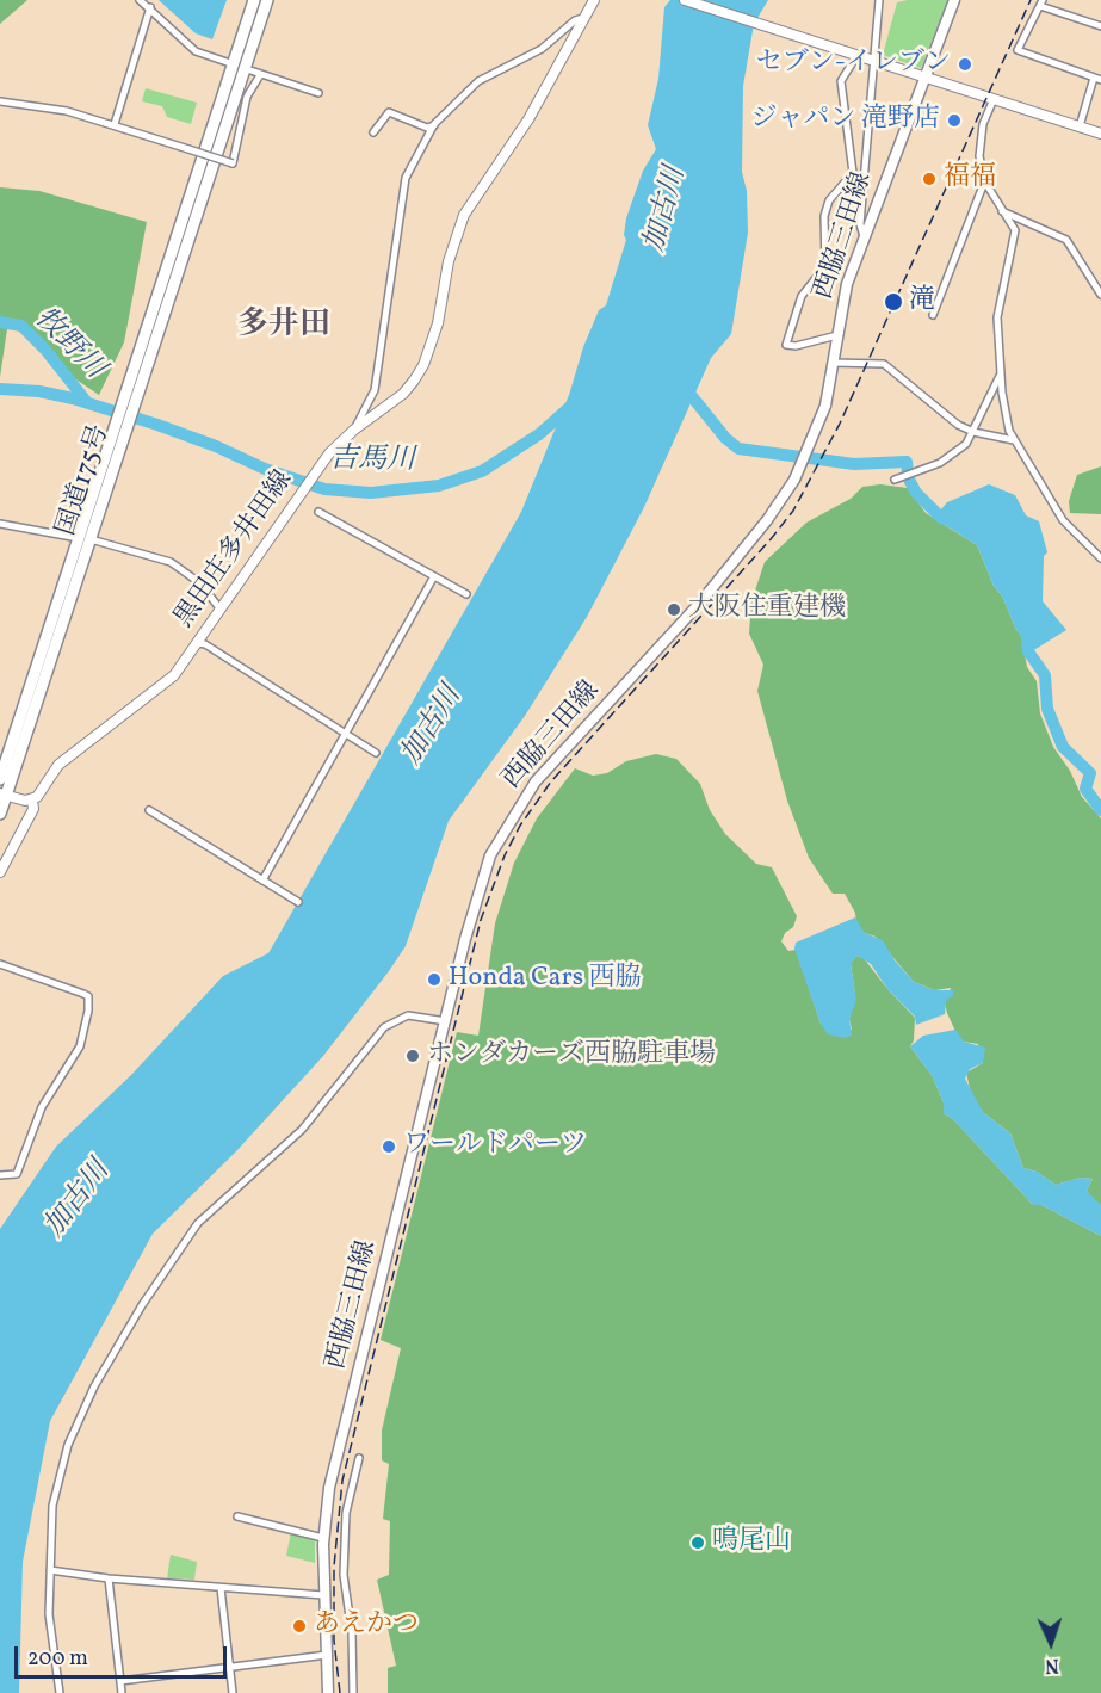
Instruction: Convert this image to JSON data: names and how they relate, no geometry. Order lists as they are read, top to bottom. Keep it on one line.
{"streets":{"highway":["国道175号"],"main road":["西脇三田線","黒田庄多井田線"]},"districts":["多井田"],"water":["加古川","牧野川","吉馬川"],"places":["セブン-イレブン","ジャパン 滝野店","福福","滝","大阪住重建機","Honda Cars 西脇","ホンダカーズ西脇駐車場","ワールドパーツ","鳴尾山","あえかつ"],"scale_bar":"200 m","north":"bottom"}
